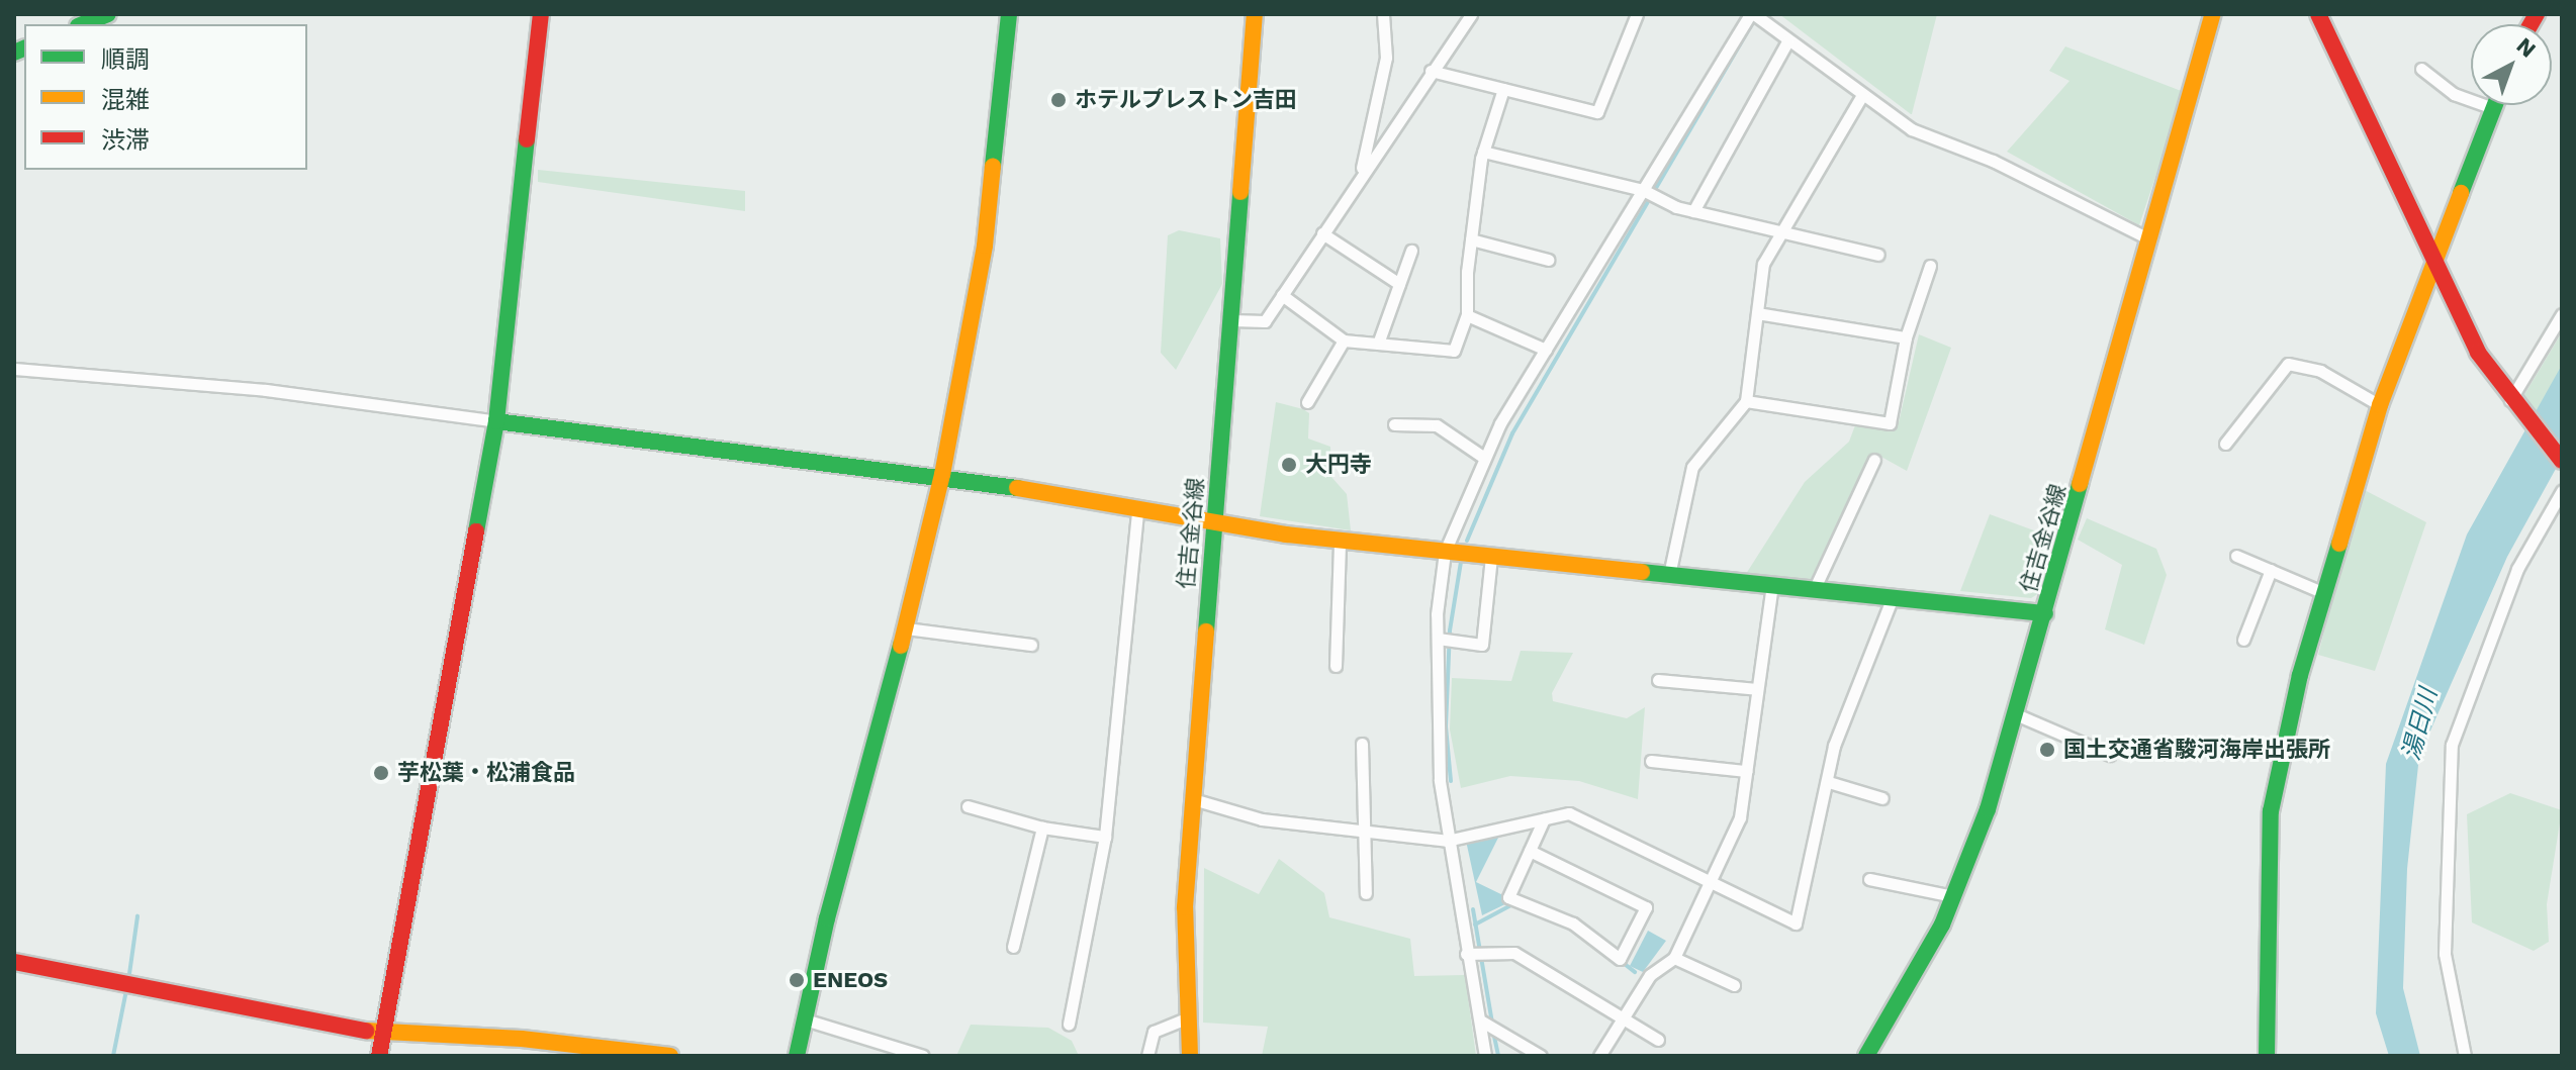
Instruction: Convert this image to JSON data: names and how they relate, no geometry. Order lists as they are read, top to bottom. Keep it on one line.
{"streets":{"main road":["住吉金谷線"]},"water":["湯日川"],"places":["ホテルプレストン吉田","大円寺","国土交通省駿河海岸出張所","芋松葉・松浦食品","ENEOS"],"legend":["順調","混雑","渋滞"],"north":"top right"}
